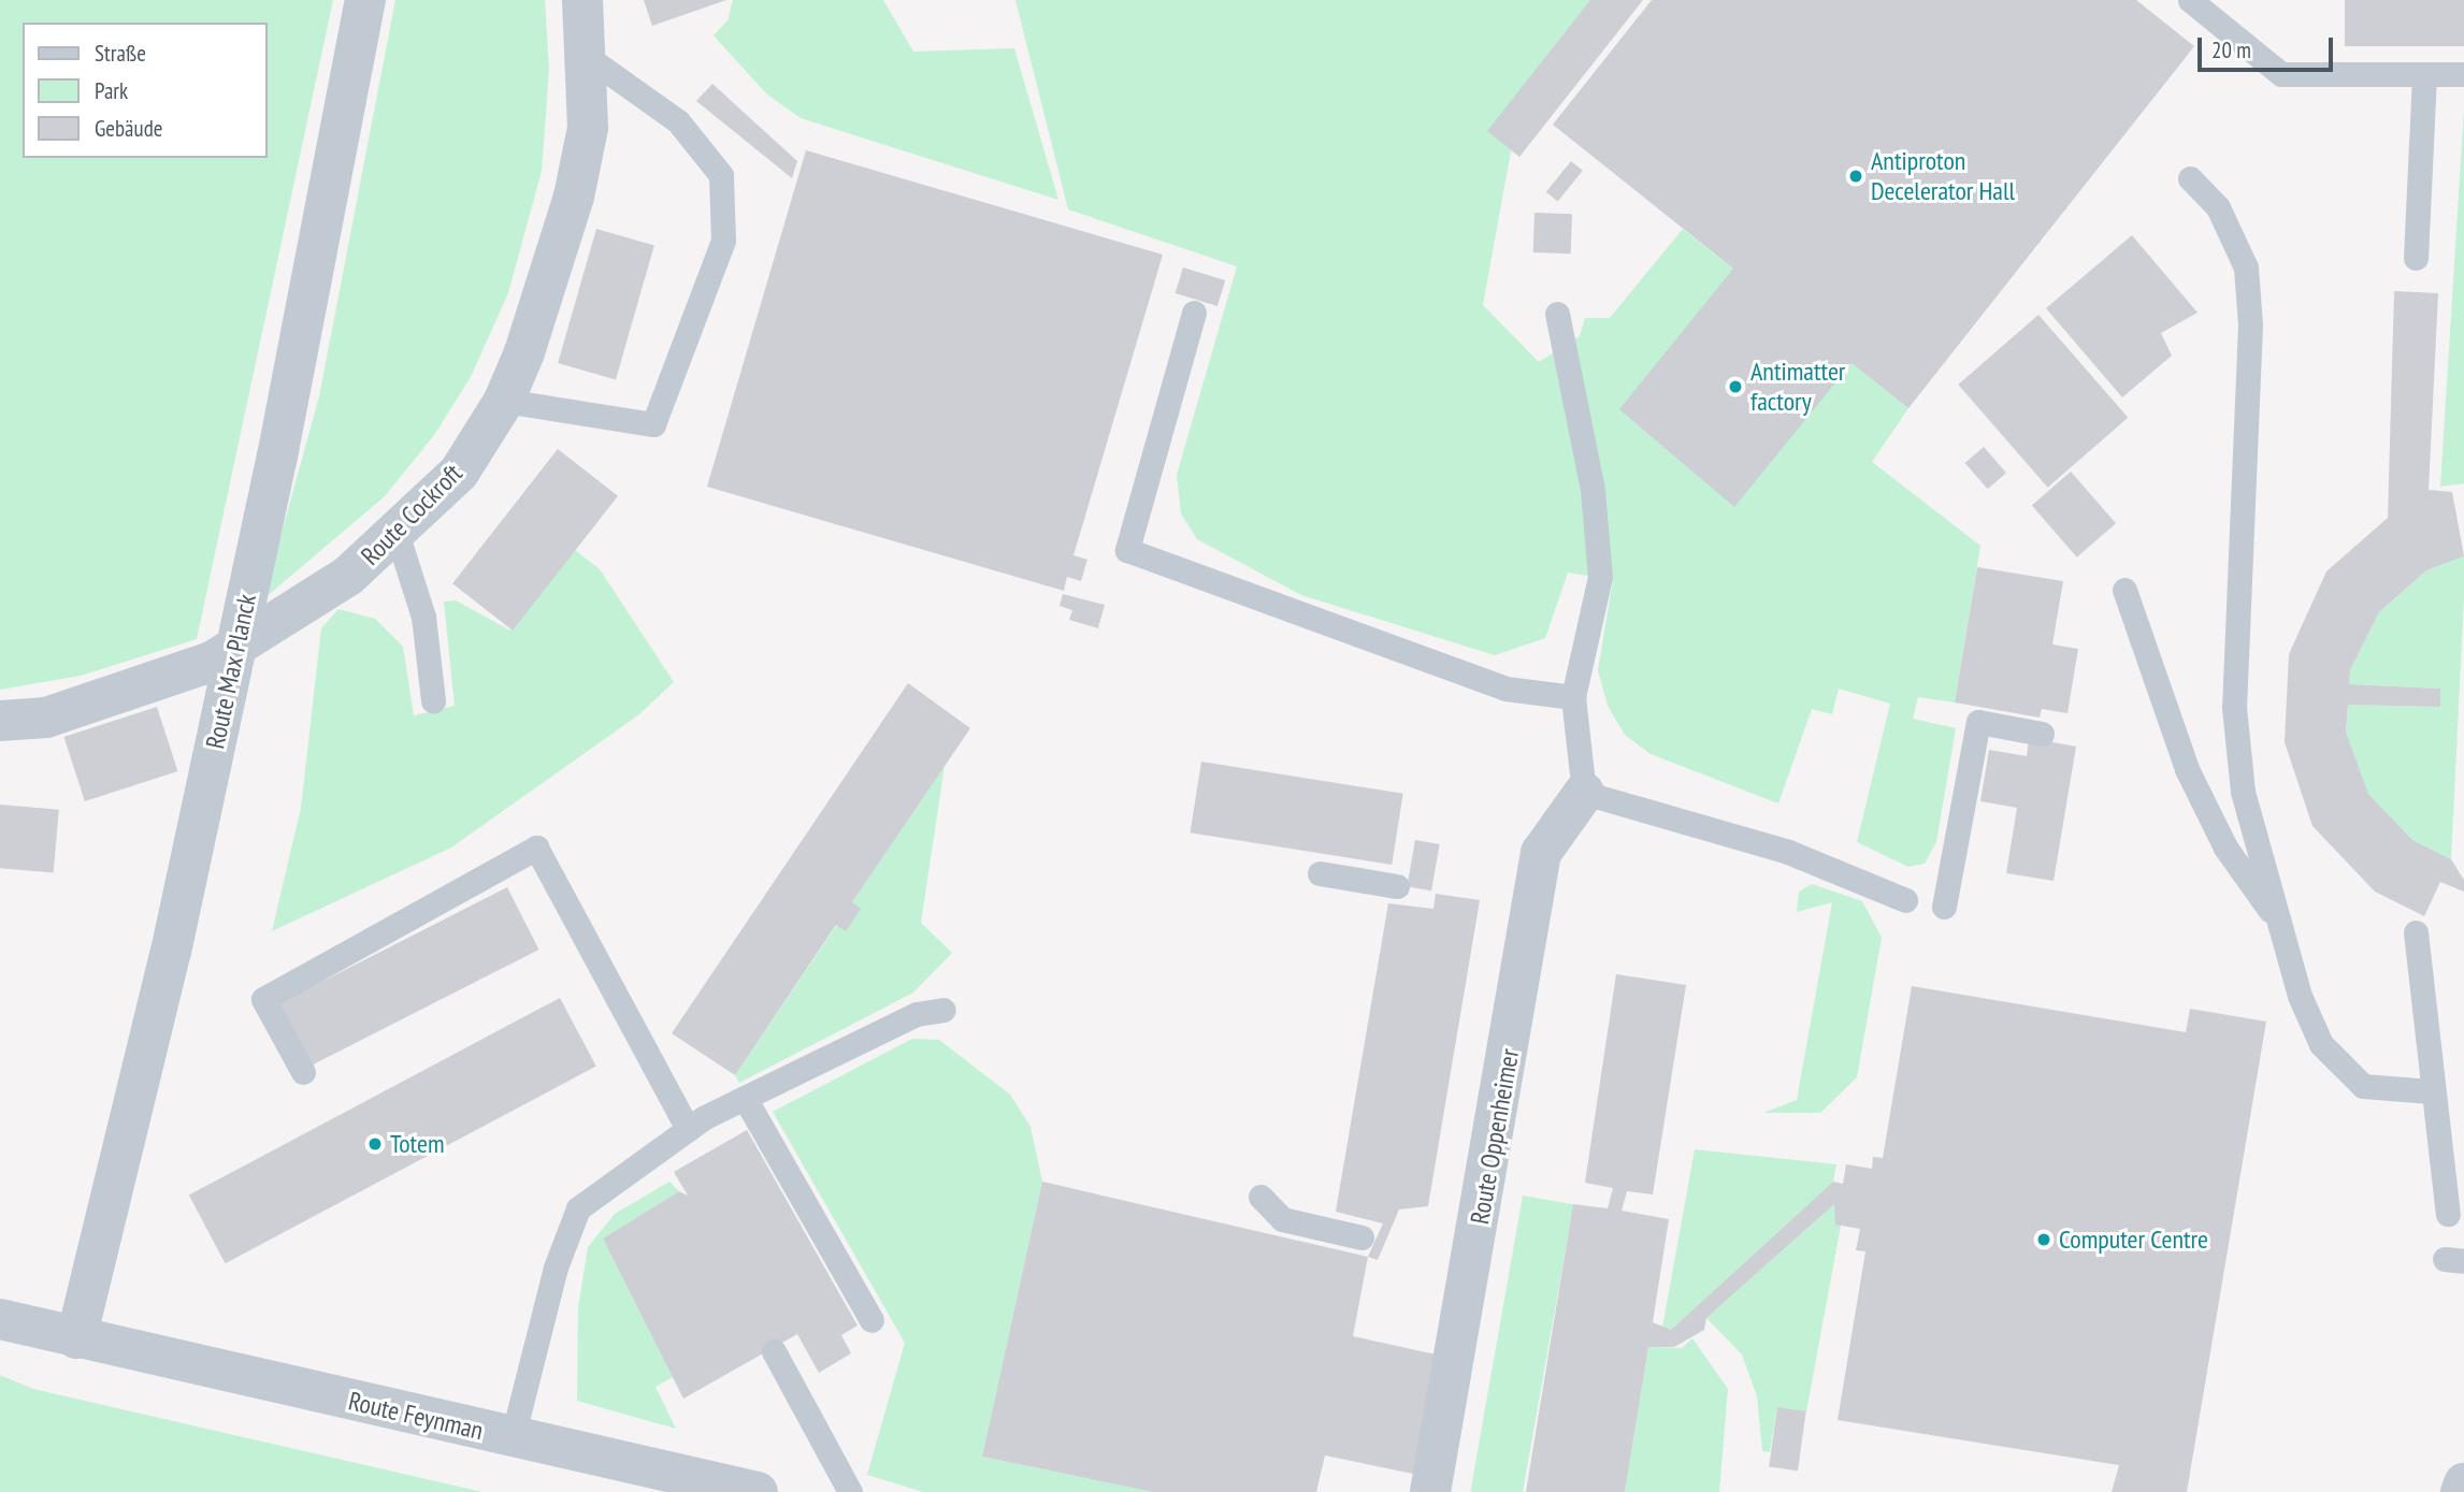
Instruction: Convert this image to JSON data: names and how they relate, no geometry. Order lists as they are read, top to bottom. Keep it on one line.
{"streets":{"street":["Route Cockroft","Route Max Planck","Route Oppenheimer","Route Feynman"]},"crossings":[["Route Max Planck","Route Feynman"]],"places":["Antiproton Decelerator Hall","Antimatter factory","Totem","Computer Centre"],"legend":["Straße","Park","Gebäude"],"scale_bar":"20 m"}
